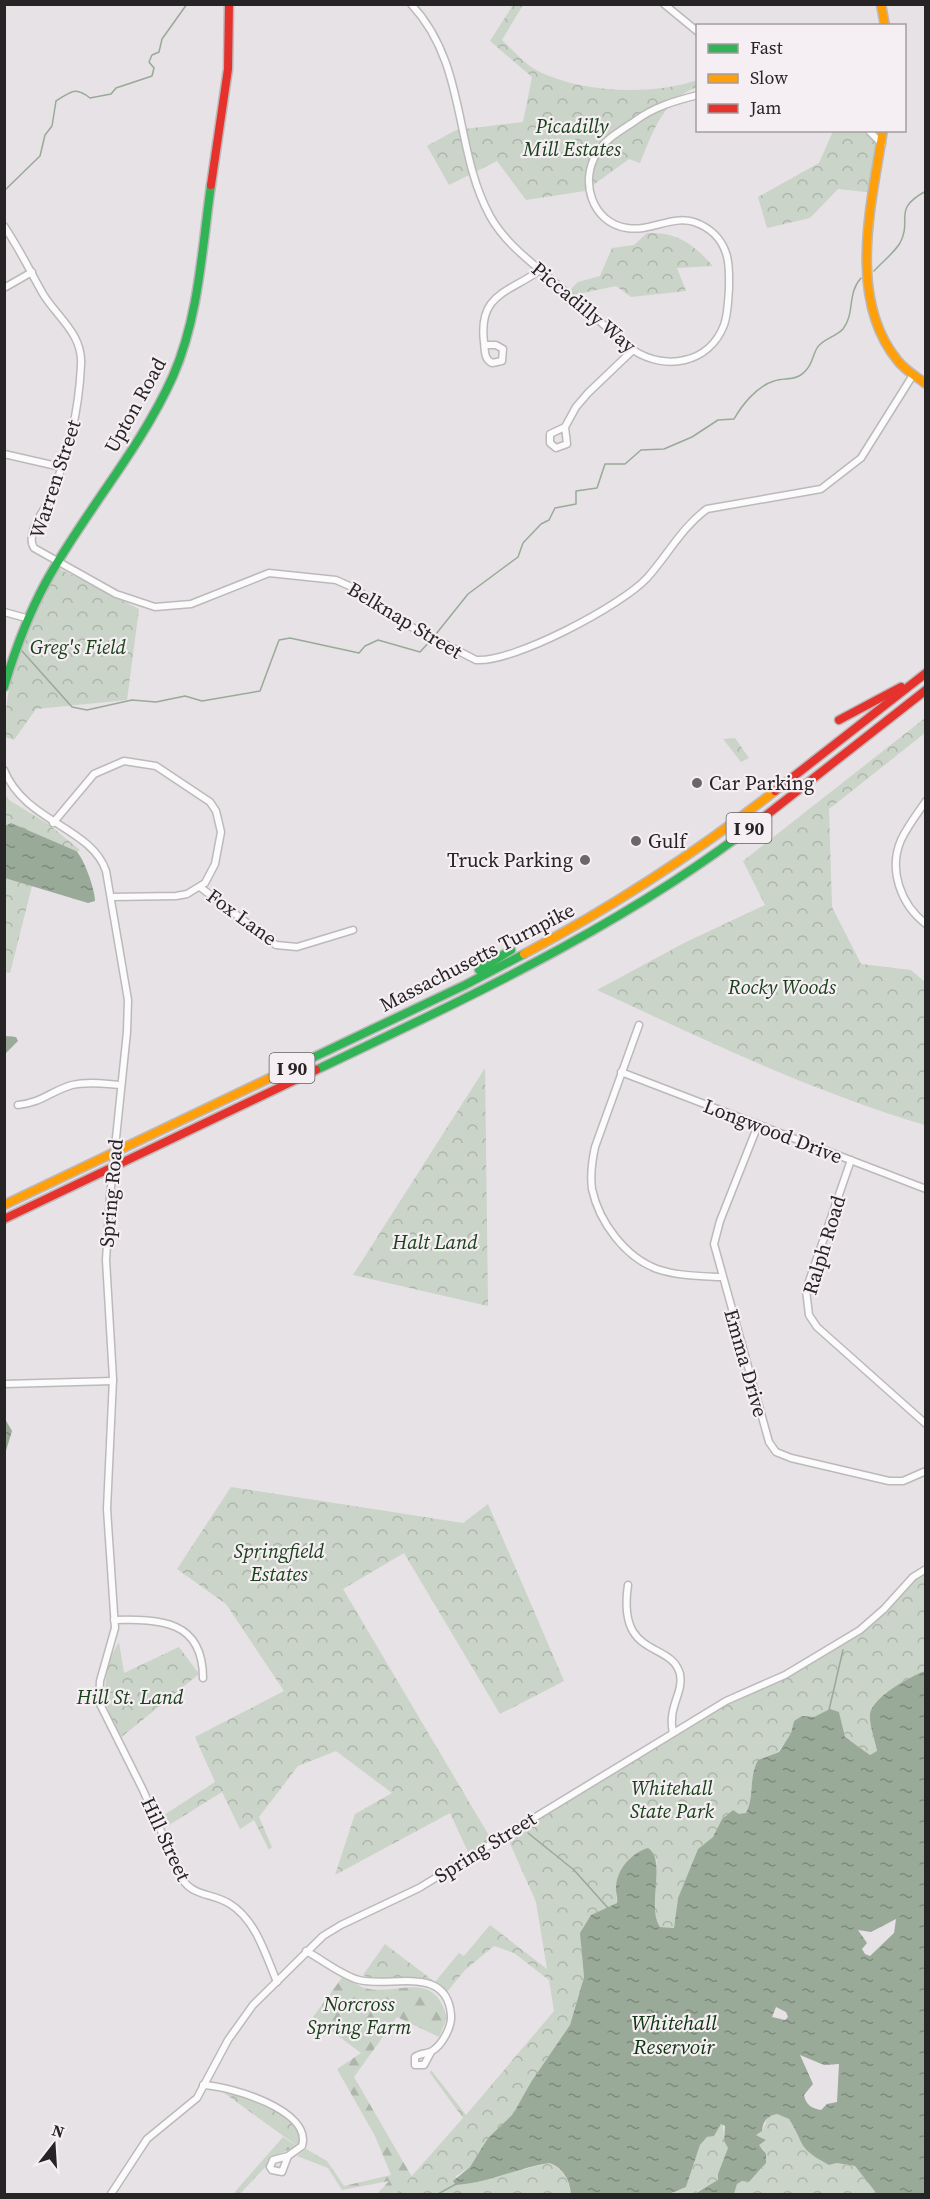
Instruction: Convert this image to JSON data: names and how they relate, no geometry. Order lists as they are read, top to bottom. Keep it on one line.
{"streets":{"main road":["Upton Road","I 90","Massachusetts Turnpike"],"street":["Piccadilly Way","Warren Street","Belknap Street","Fox Lane","Longwood Drive","Spring Road","Ralph Road","Emma Drive","Hill Street","Spring Street"]},"crossings":[["Upton Road","Warren Street"],["Upton Road","Belknap Street"],["Warren Street","Belknap Street"],["Longwood Drive","Ralph Road"],["Longwood Drive","Emma Drive"],["Spring Road","Hill Street"],["Hill Street","Spring Street"]],"water":["Whitehall Reservoir"],"parks":["Picadilly Mill Estates","Greg's Field","Rocky Woods","Halt Land","Springfield Estates","Hill St. Land","Whitehall State Park","Norcross Spring Farm"],"places":["Car Parking","Gulf","Truck Parking"],"legend":["Fast","Slow","Jam"],"north":"top"}
